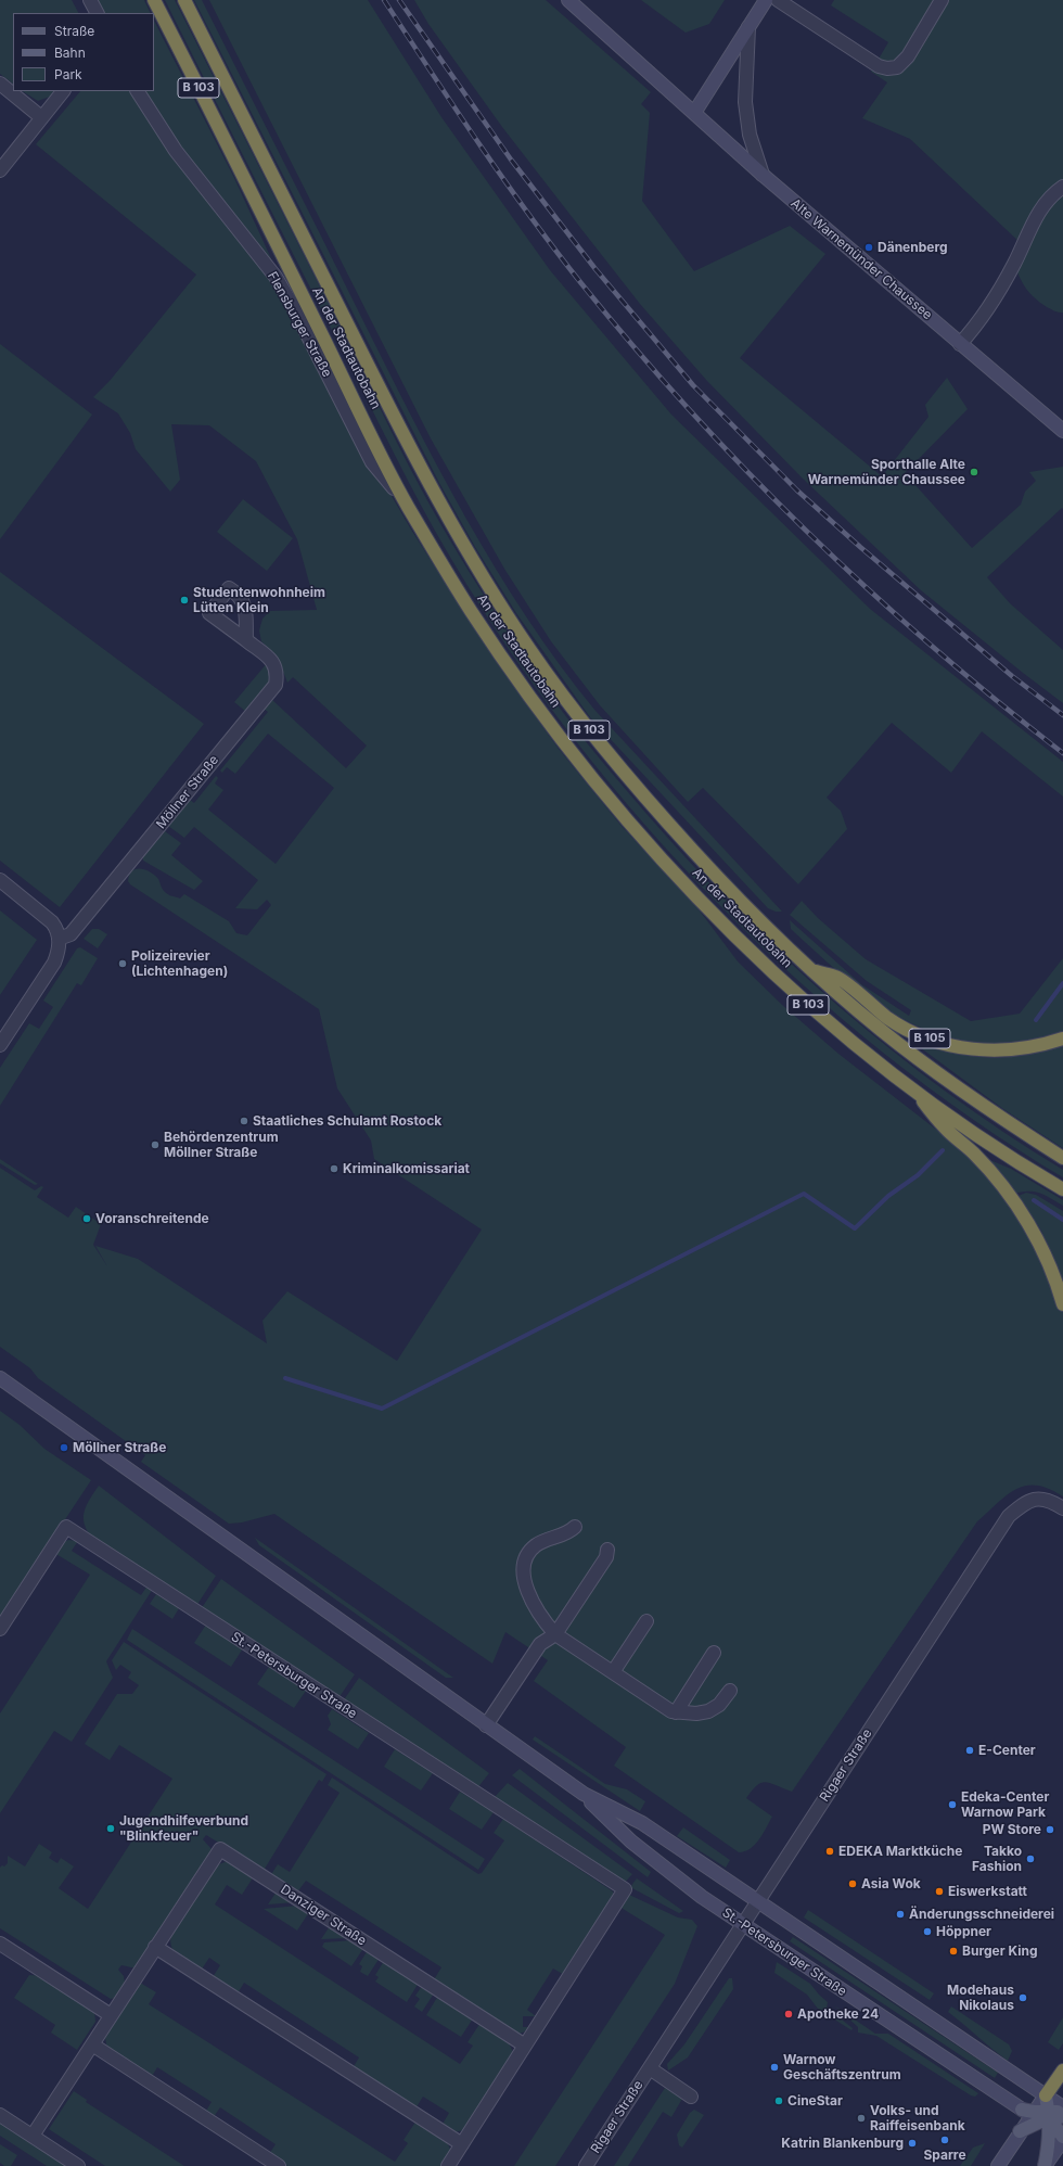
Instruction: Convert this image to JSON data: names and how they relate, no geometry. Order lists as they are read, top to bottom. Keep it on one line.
{"streets":{"highway":["B 103","An der Stadtautobahn","B 105"],"street":["Alte Warnemünder Chaussee","Flensburger Straße","Möllner Straße","St.-Petersburger Straße","Rigaer Straße","Danziger Straße"]},"crossings":[["Flensburger Straße","An der Stadtautobahn"],["An der Stadtautobahn","B 105"],["St.-Petersburger Straße","Rigaer Straße"],["St.-Petersburger Straße","Danziger Straße"]],"places":["Dänenberg","Sporthalle Alte Warnemünder Chaussee","Studentenwohnheim Lütten Klein","Polizeirevier (Lichtenhagen)","Staatliches Schulamt Rostock","Behördenzentrum Möllner Straße","Kriminalkomissariat","Voranschreitende","Möllner Straße","E-Center","Edeka-Center Warnow Park","Jugendhilfeverbund \"Blinkfeuer\"","PW Store","EDEKA Marktküche","Takko Fashion","Asia Wok","Eiswerkstatt","Änderungsschneiderei","Höppner","Burger King","Modehaus Nikolaus","Apotheke 24","Warnow Geschäftszentrum","CineStar","Volks- und Raiffeisenbank","Sparre","Katrin Blankenburg"],"legend":["Straße","Bahn","Park"]}
